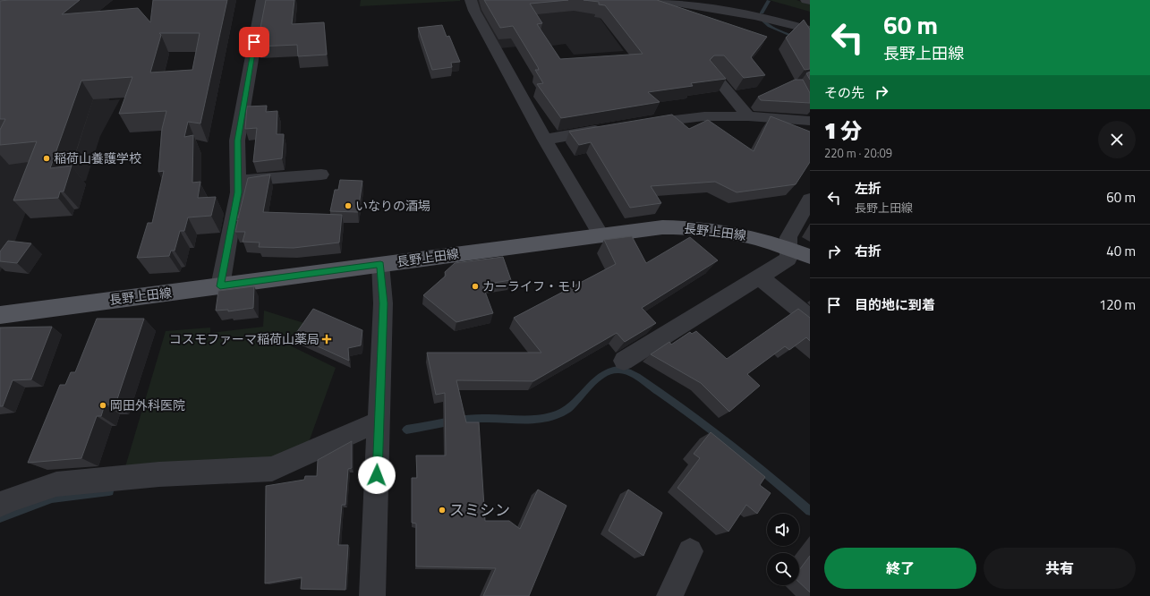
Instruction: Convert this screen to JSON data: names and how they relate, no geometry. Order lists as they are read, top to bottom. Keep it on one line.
{"streets":{"main road":["長野上田線"]},"places":{"other":["稲荷山養護学校","いなりの酒場","カーライフ・モリ","岡田外科医院","スミシン"],"health":["コスモファーマ稲荷山薬局"]},"page":{"turn":["60 m","長野上田線"],"then":"その先","heading":["1 分","220 m · 20:09"],"list":[{"name":"左折","note":"長野上田線","value":"60 m"},{"name":"右折","value":"40 m"},{"name":"目的地に到着","value":"120 m"}],"buttons":["終了","共有"]}}
